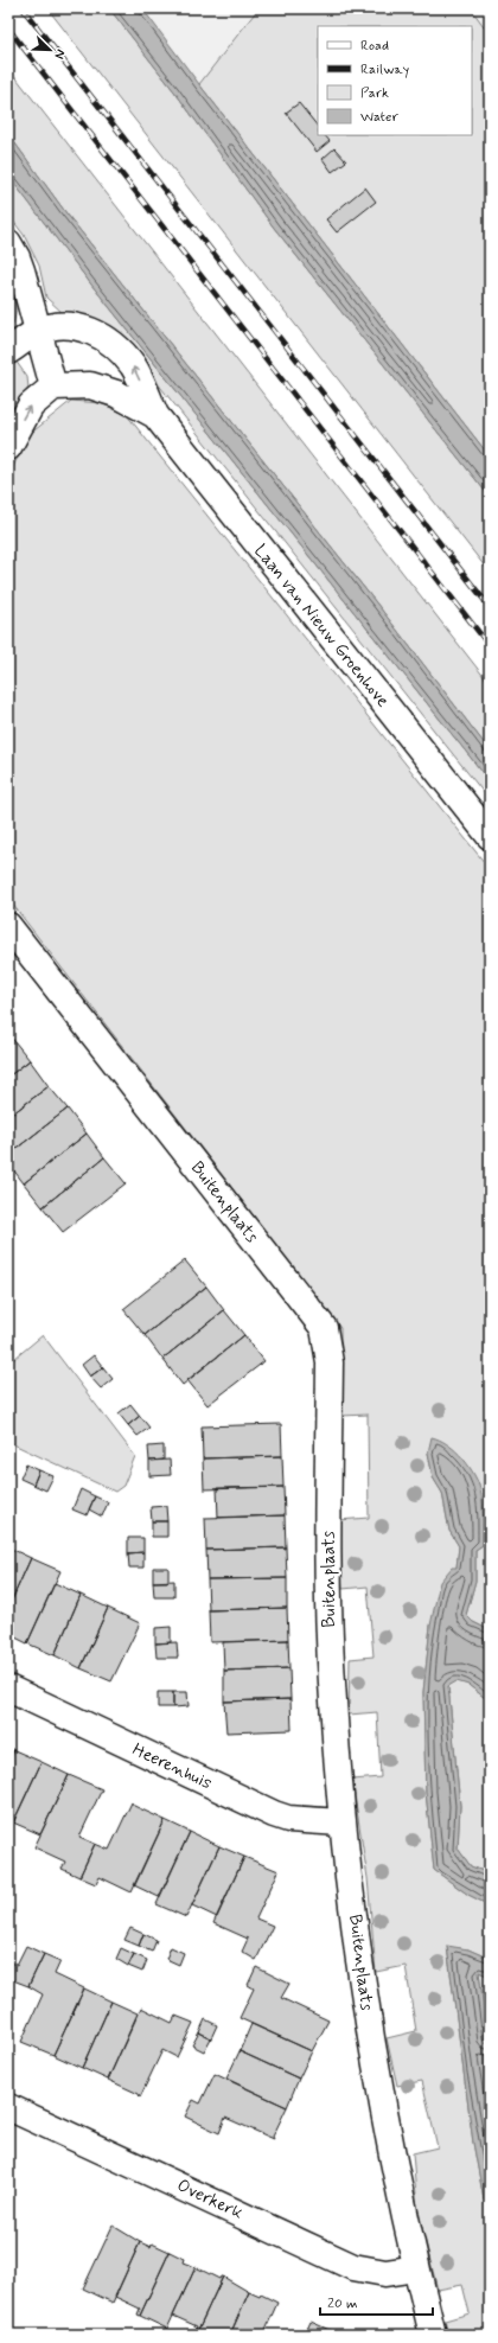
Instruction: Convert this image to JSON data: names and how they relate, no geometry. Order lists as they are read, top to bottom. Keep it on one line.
{"streets":{"street":["Laan van Nieuw Groenhove","Buitenplaats","Heerenhuis","Overkerk"]},"crossings":[["Buitenplaats","Heerenhuis"],["Buitenplaats","Overkerk"]],"legend":["Road","Railway","Park","Water"],"scale_bar":"20 m","north":"bottom right"}
